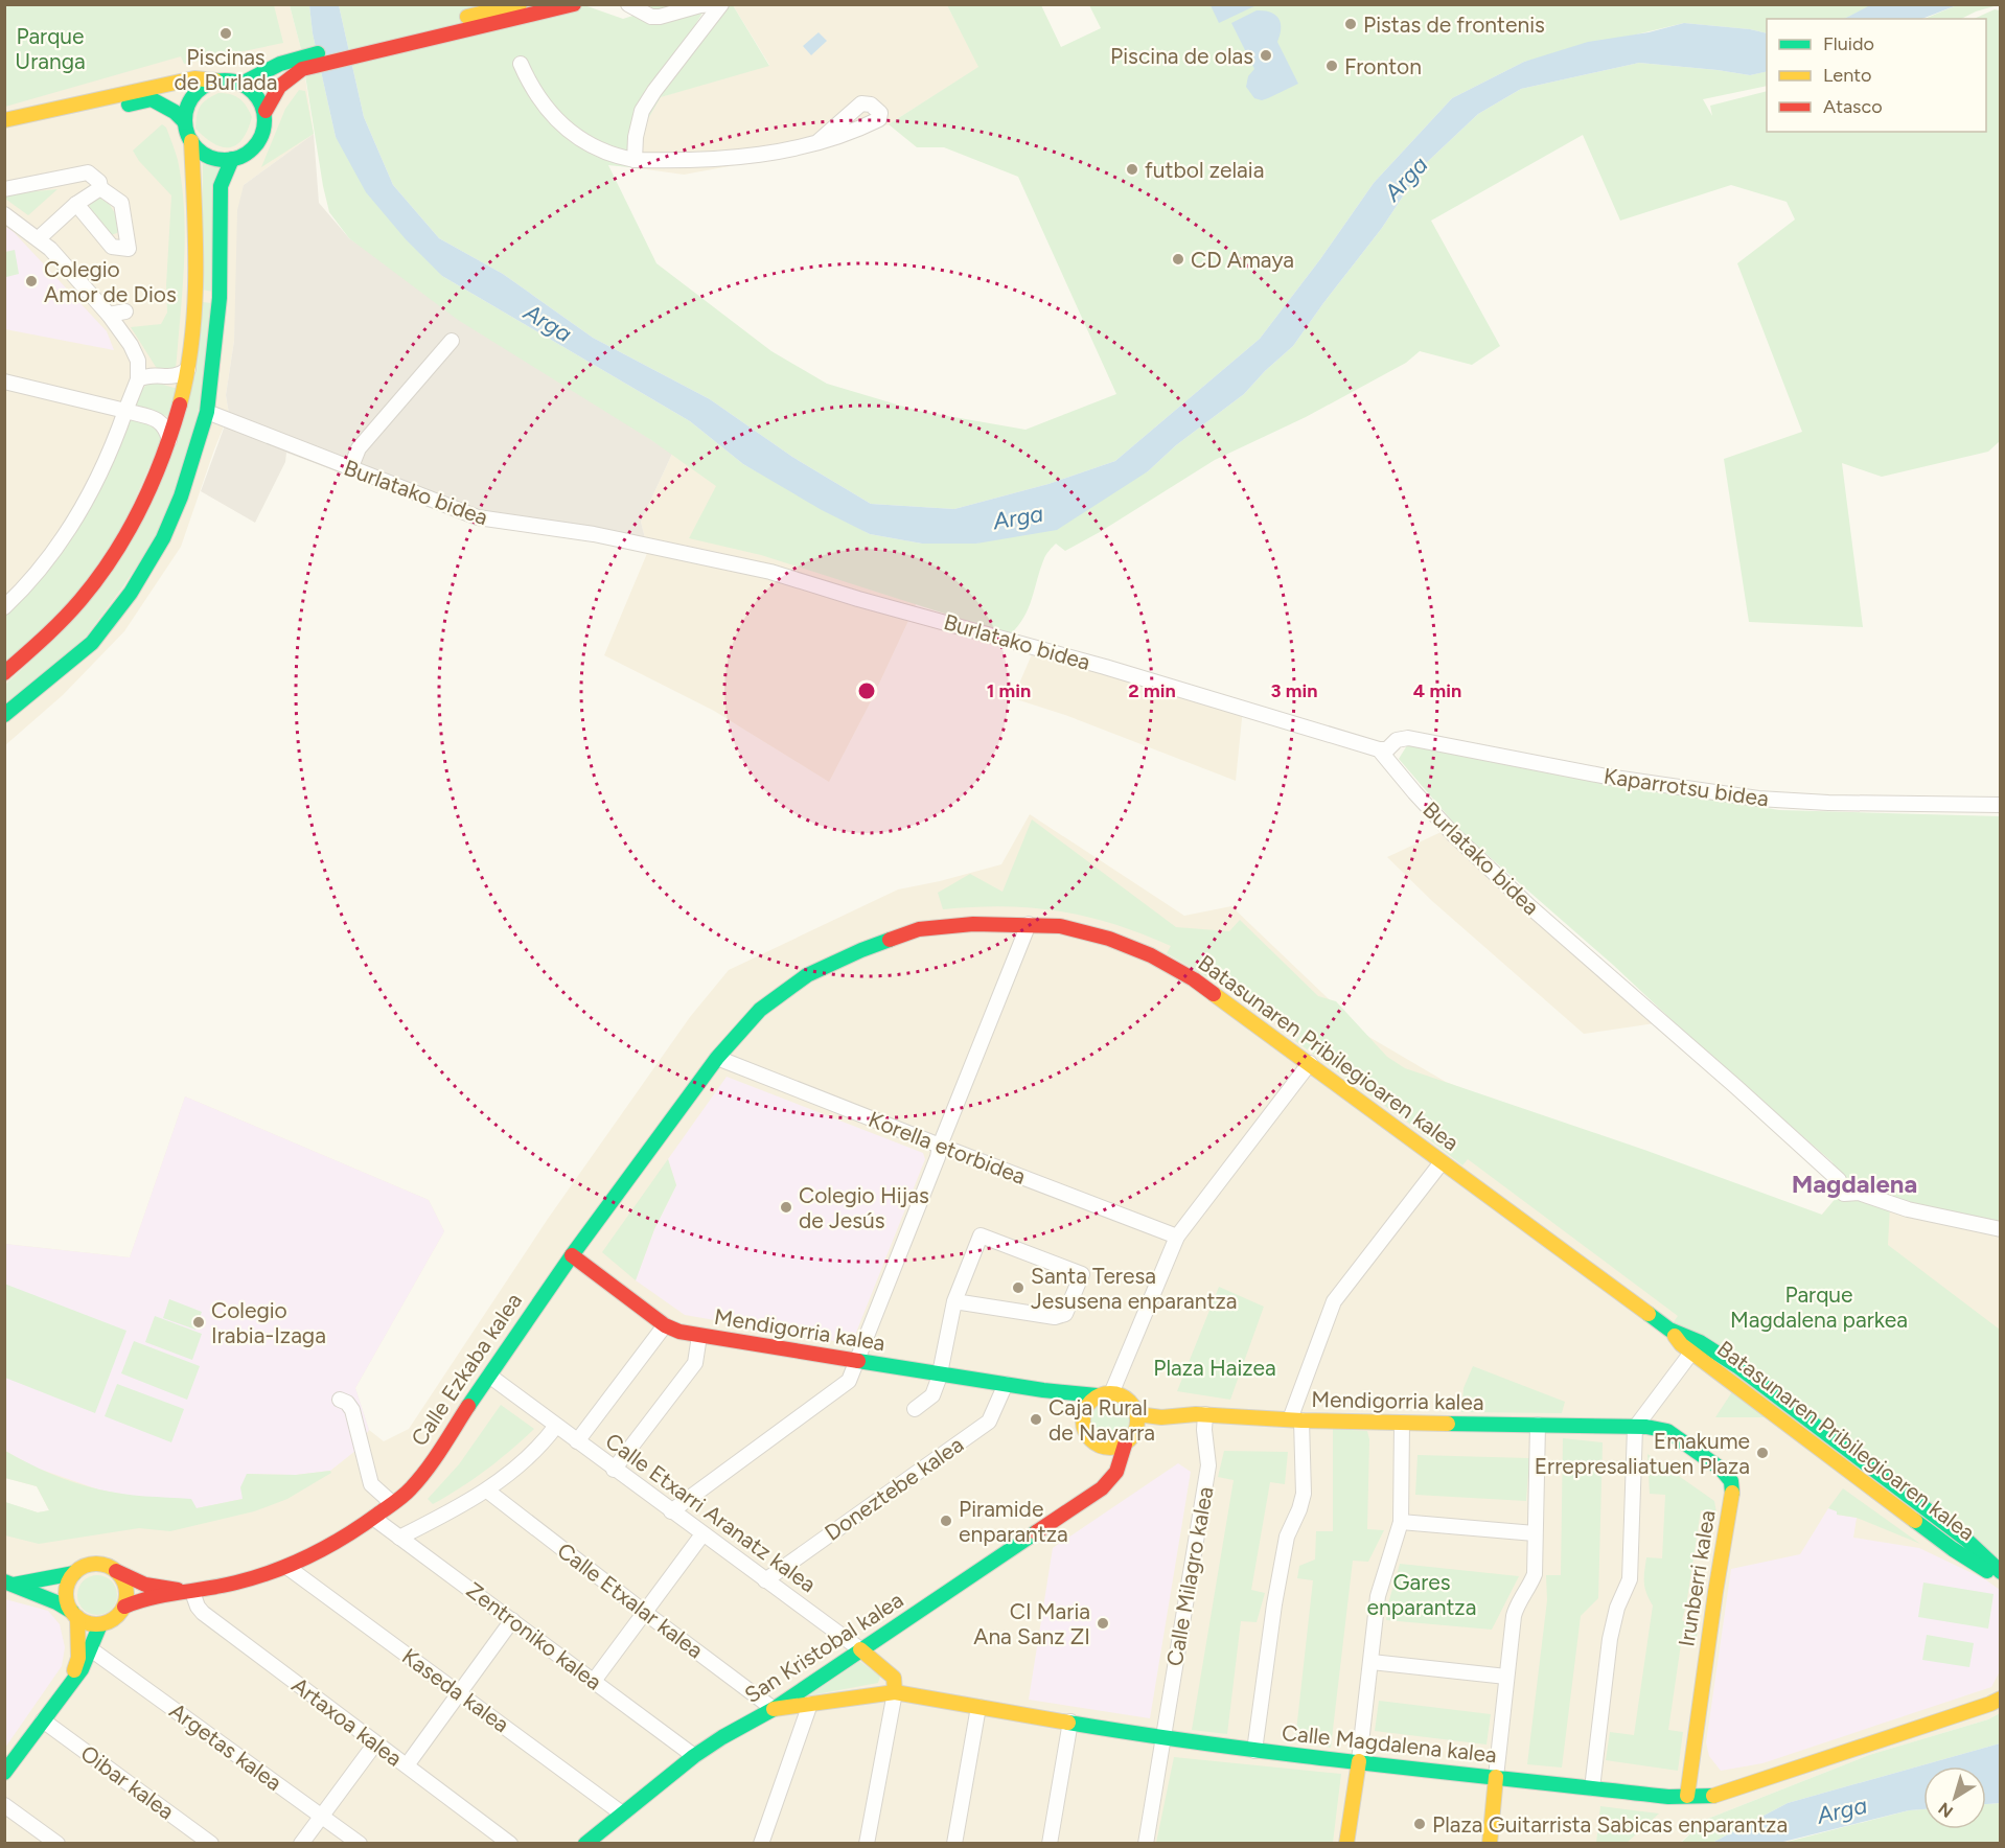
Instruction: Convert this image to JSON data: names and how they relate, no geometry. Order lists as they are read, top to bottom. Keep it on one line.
{"streets":{"street":["Burlatako bidea","Kaparrotsu bidea","Batasunaren Pribilegioaren kalea","Korella etorbidea","Mendigorria kalea","Calle Ezkaba kalea","Doneztebe kalea","Calle Etxarri Aranatz kalea","Calle Milagro kalea","Irunberri kalea","Calle Etxalar kalea","Zentroniko kalea","San Kristobal kalea","Kaseda kalea","Artaxoa kalea","Calle Magdalena kalea","Argetas kalea","Oibar kalea"]},"crossings":[["Burlatako bidea","Kaparrotsu bidea"],["Batasunaren Pribilegioaren kalea","Korella etorbidea"],["Batasunaren Pribilegioaren kalea","Mendigorria kalea"],["Batasunaren Pribilegioaren kalea","Calle Ezkaba kalea"],["Mendigorria kalea","Calle Ezkaba kalea"],["Mendigorria kalea","Doneztebe kalea"],["Mendigorria kalea","Calle Milagro kalea"],["Mendigorria kalea","Irunberri kalea"],["Mendigorria kalea","San Kristobal kalea"],["Calle Ezkaba kalea","Calle Etxarri Aranatz kalea"],["Calle Ezkaba kalea","Zentroniko kalea"],["Calle Ezkaba kalea","Kaseda kalea"],["Calle Ezkaba kalea","Artaxoa kalea"],["Doneztebe kalea","Calle Etxarri Aranatz kalea"],["Calle Etxarri Aranatz kalea","San Kristobal kalea"],["Calle Etxarri Aranatz kalea","Calle Magdalena kalea"],["Calle Milagro kalea","Calle Magdalena kalea"],["Irunberri kalea","Calle Magdalena kalea"],["Calle Etxalar kalea","San Kristobal kalea"],["Calle Etxalar kalea","Calle Magdalena kalea"],["Zentroniko kalea","San Kristobal kalea"],["San Kristobal kalea","Kaseda kalea"],["San Kristobal kalea","Calle Magdalena kalea"]],"districts":["Magdalena"],"water":["Arga"],"parks":["Parque Uranga","Parque Magdalena parkea","Plaza Haizea","Gares enparantza"],"places":["Pistas de frontenis","Piscinas de Burlada","Piscina de olas","Fronton","futbol zelaia","CD Amaya","Colegio Amor de Dios","Colegio Hijas de Jesús","Santa Teresa Jesusena enparantza","Colegio Irabia-Izaga","Caja Rural de Navarra","Emakume Errepresaliatuen Plaza","Piramide enparantza","CI Maria Ana Sanz ZI","Plaza Guitarrista Sabicas enparantza"],"legend":["Fluido","Lento","Atasco"],"north":"bottom left","rings":["1 min","2 min","3 min","4 min"]}
